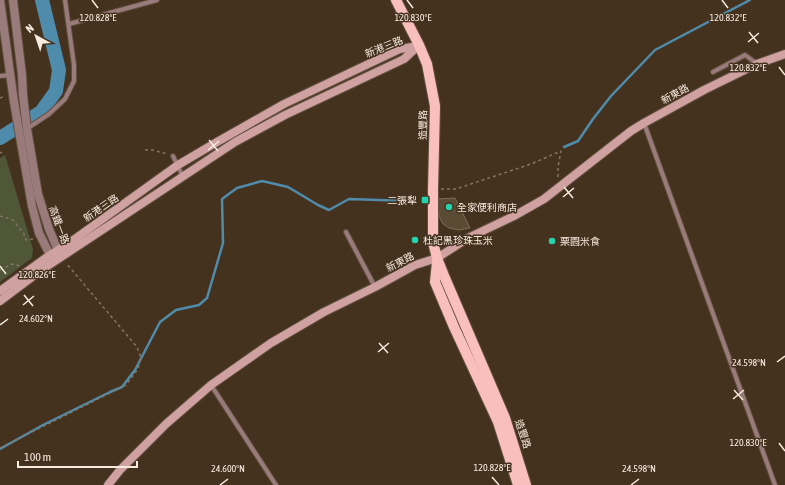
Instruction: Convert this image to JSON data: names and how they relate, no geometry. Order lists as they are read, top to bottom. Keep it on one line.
{"streets":{"main road":["造豐路"],"street":["新港三路","新東路","高鐵一路"]},"crossings":[["新港三路","造豐路"],["新港三路","高鐵一路"],["新東路","造豐路"]],"places":{"transit":["二張犁"],"other":["全家便利商店","杜記黑珍珠玉米","栗園米食"]},"scale_bar":"100 m","north":"top left","coordinates":["120.830°E","120.832°E","120.828°E","120.826°E","24.602°N","24.598°N","24.600°N"]}
